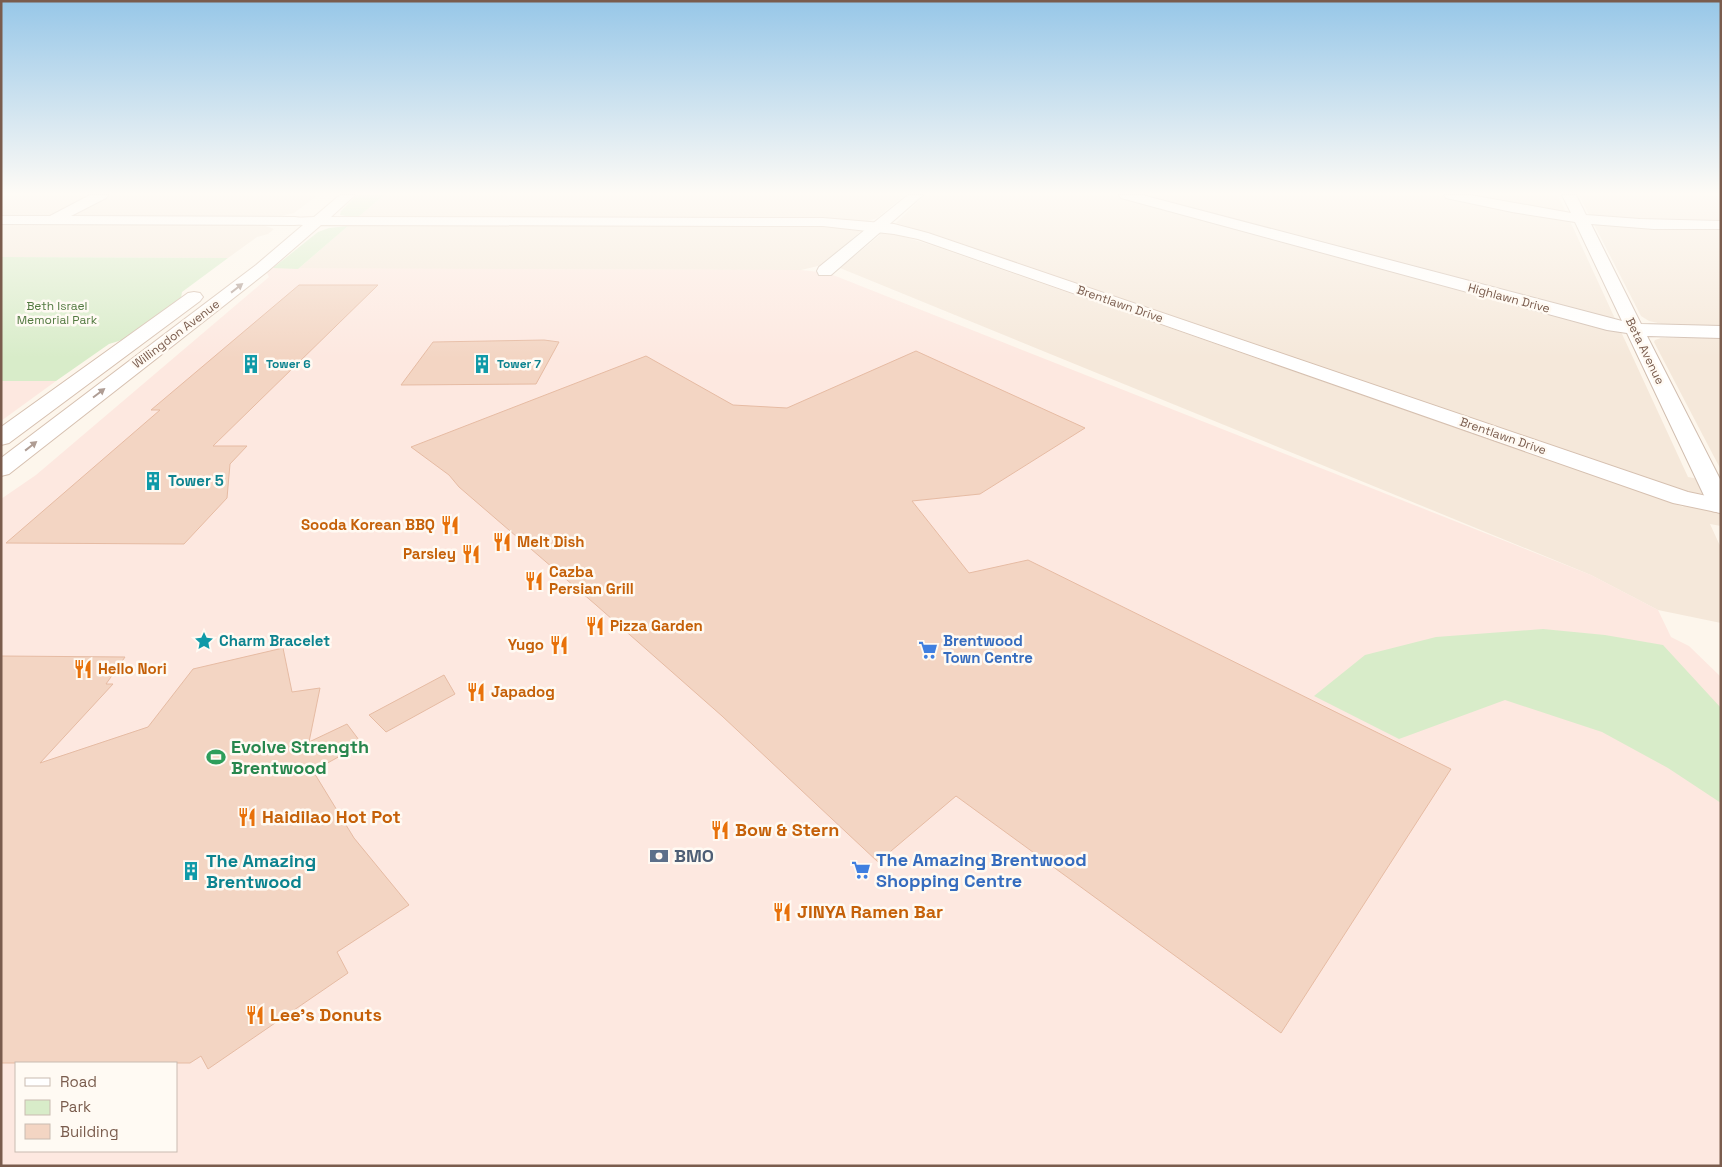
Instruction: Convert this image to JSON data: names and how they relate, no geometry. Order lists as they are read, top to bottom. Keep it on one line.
{"streets":{"street":["Highlawn Drive","Brentlawn Drive","Willingdon Avenue","Beta Avenue"]},"crossings":[["Highlawn Drive","Beta Avenue"],["Brentlawn Drive","Beta Avenue"]],"parks":["Beth Israel Memorial Park"],"places":{"building":["Tower 6","Tower 7","Tower 5","The Amazing Brentwood"],"restaurant":["Sooda Korean BBQ","Melt Dish","Parsley","Cazba Persian Grill","Pizza Garden","Yugo","Hello Nori","Japadog","Haidilao Hot Pot","Bow & Stern","JINYA Ramen Bar","Lee's Donuts"],"place":["Charm Bracelet"],"supermarket":["Brentwood Town Centre","The Amazing Brentwood Shopping Centre"],"sports":["Evolve Strength Brentwood"],"bank":["BMO"]},"legend":["Road","Park","Building"]}
